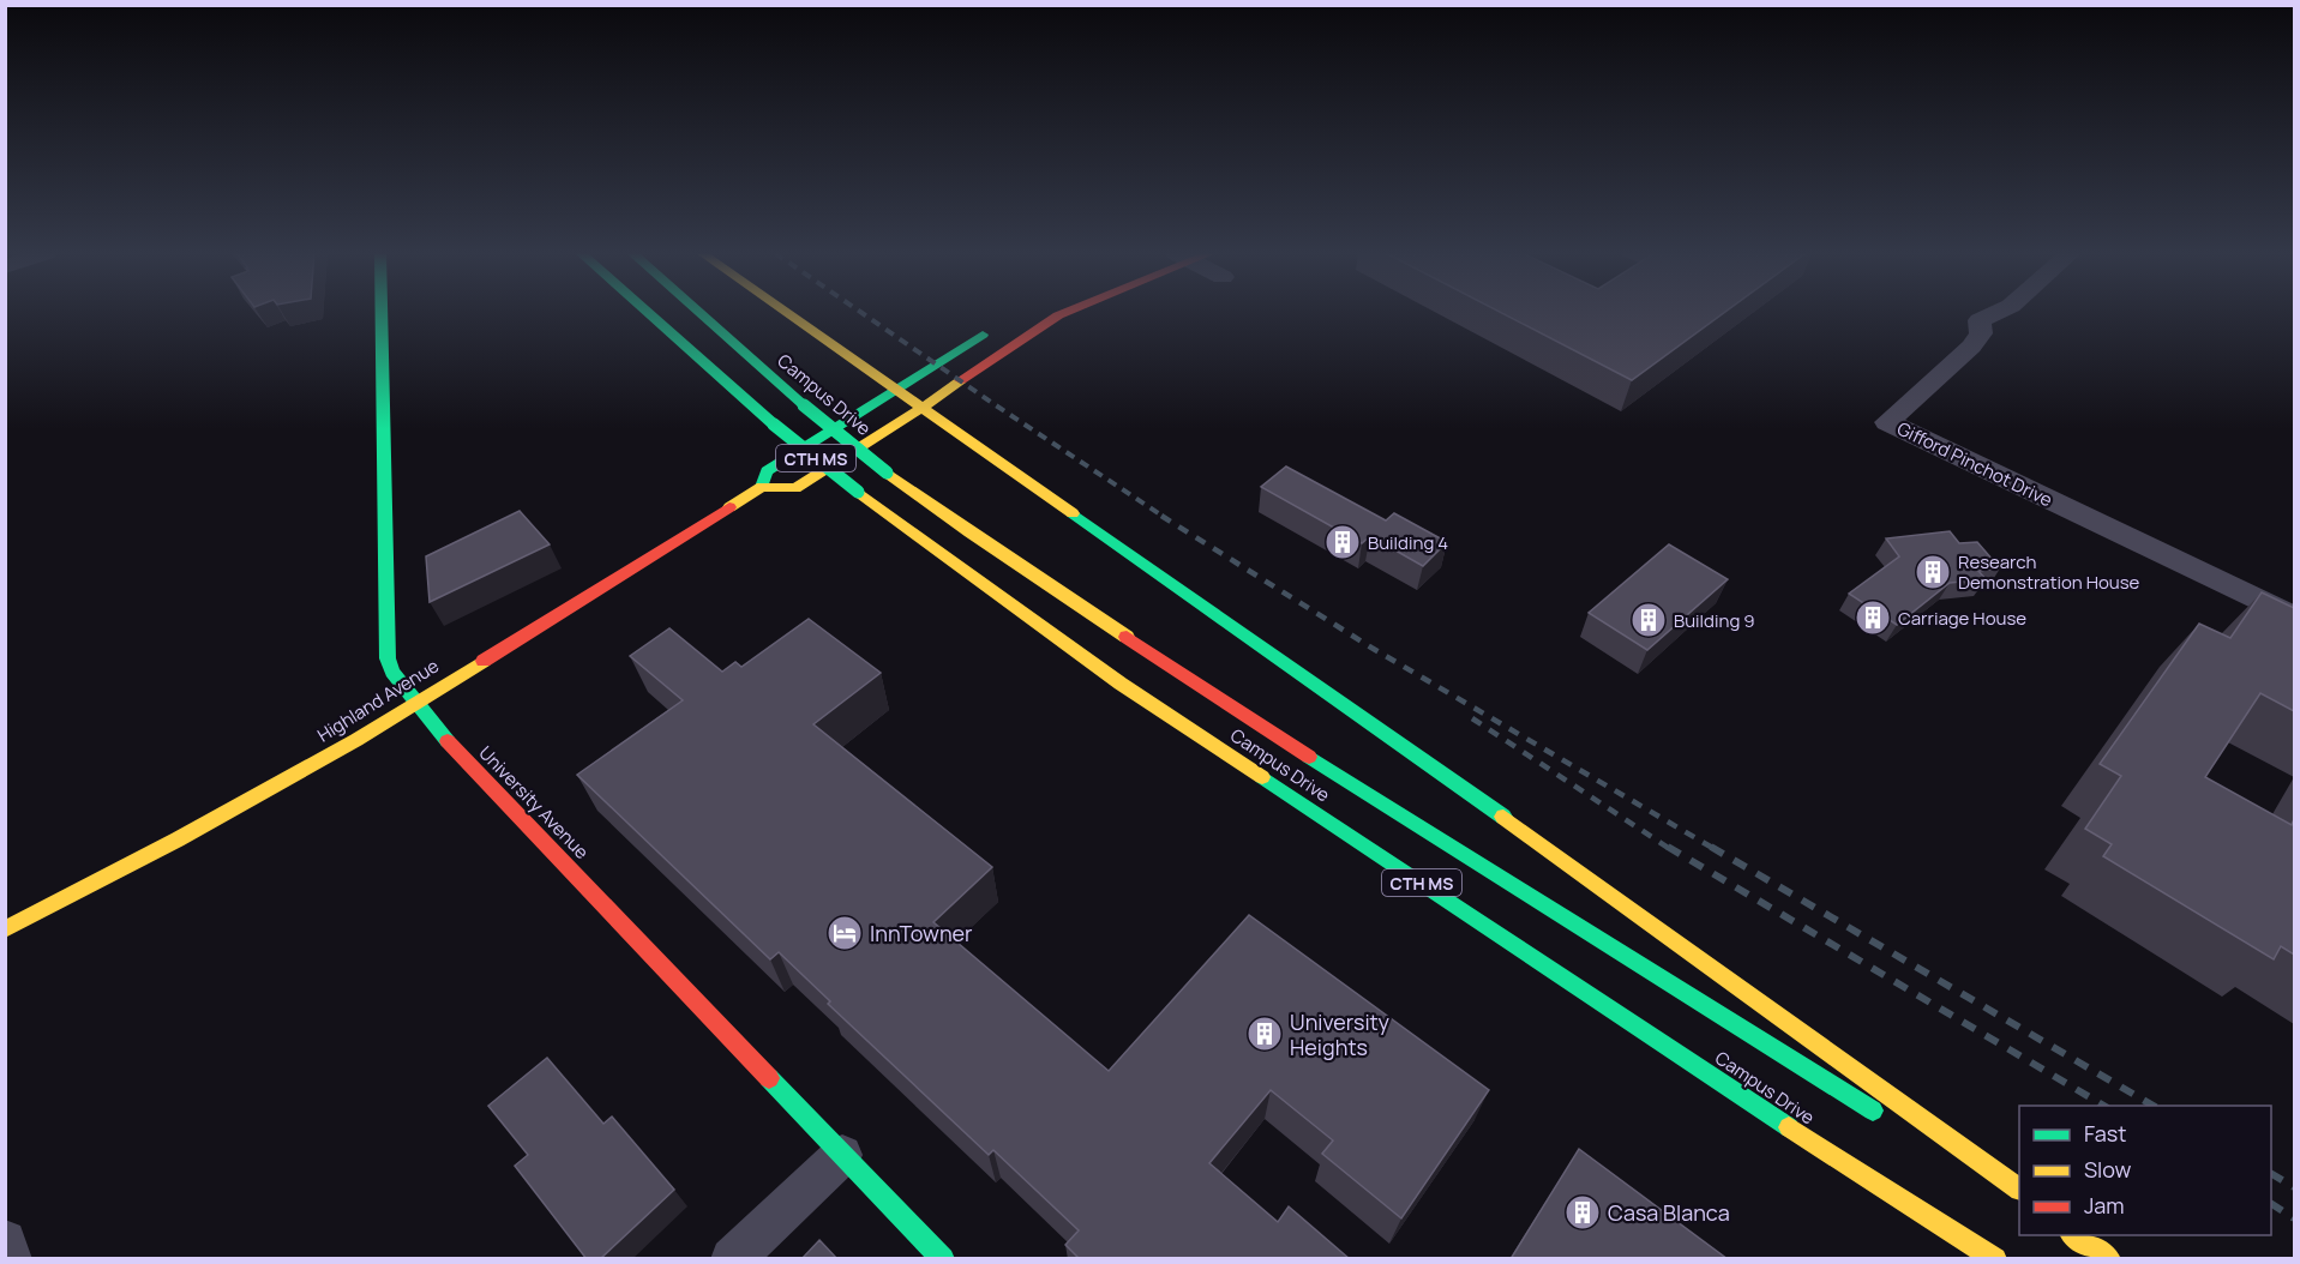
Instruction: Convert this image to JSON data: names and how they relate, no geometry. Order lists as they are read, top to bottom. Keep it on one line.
{"streets":{"main road":["Campus Drive","CTH MS","Highland Avenue","University Avenue"],"street":["Gifford Pinchot Drive"]},"crossings":[["Highland Avenue","University Avenue"]],"places":{"building":["Building 4","Research Demonstration House","Carriage House","Building 9","University Heights","Casa Blanca"],"hotel":["InnTowner"]},"legend":["Fast","Slow","Jam"]}
